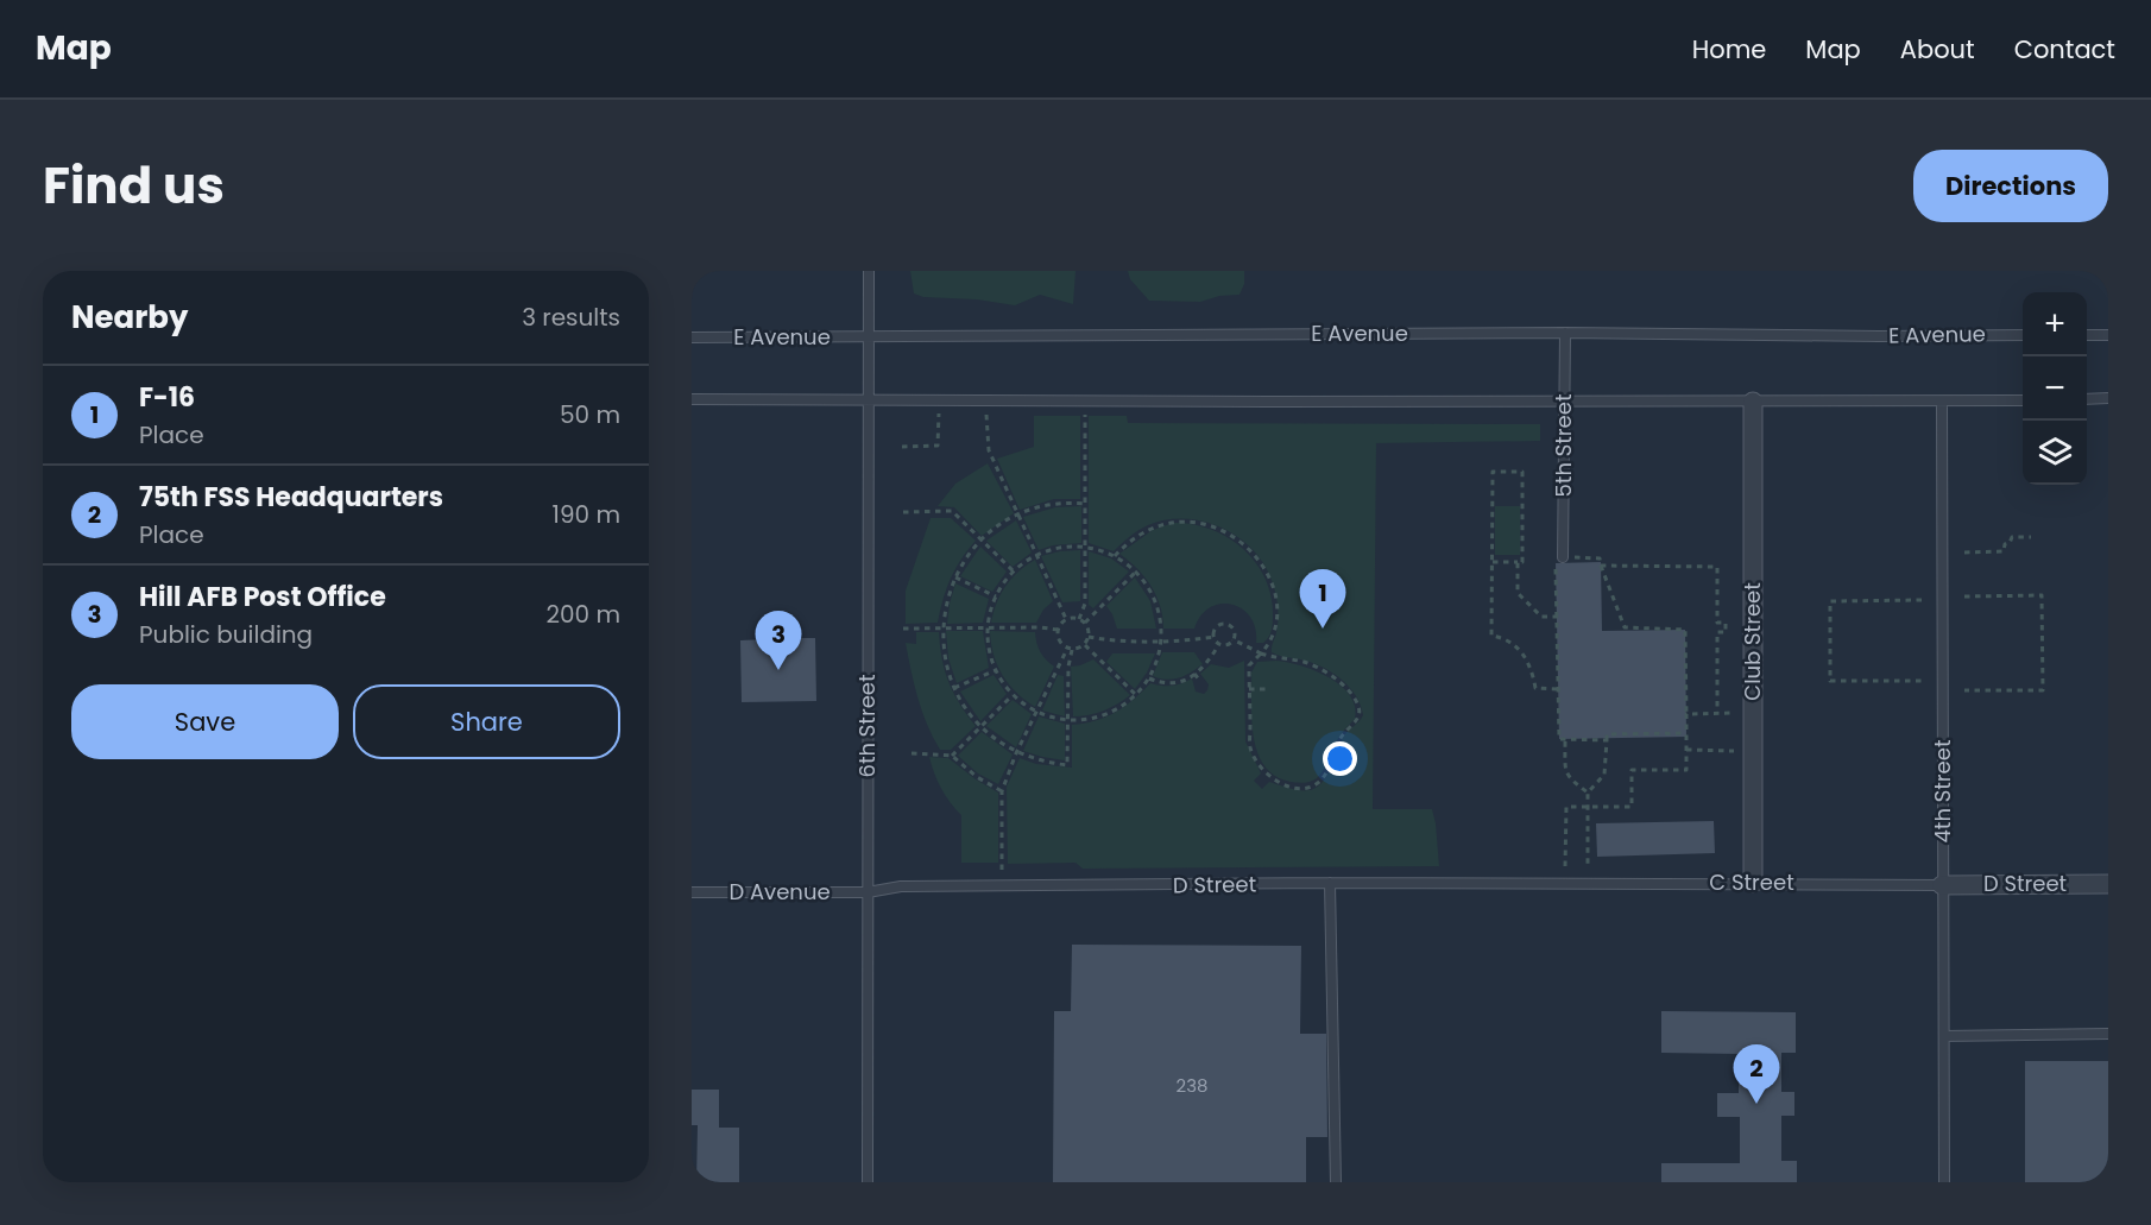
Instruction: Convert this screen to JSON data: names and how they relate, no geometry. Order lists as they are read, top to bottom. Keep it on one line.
{"streets":{"street":["Club Street","D Street"],"lane":["E Avenue","5th Street","6th Street","4th Street","C Street","D Avenue"]},"crossings":[["E Avenue","5th Street"],["E Avenue","6th Street"],["Club Street","C Street"],["6th Street","D Street"],["6th Street","D Avenue"],["4th Street","C Street"],["4th Street","D Street"],["C Street","D Street"],["D Street","D Avenue"]],"house_numbers":["238"],"page":{"header":"Map","nav":["Home","Map","About","Contact"],"title":"Find us","buttons":["Directions",["Save","Share"]],"heading":["Nearby","3 results"],"map_buttons":["+","−"],"list":[{"mark":"1","name":"F-16","note":"Place","value":"50 m"},{"mark":"2","name":"75th FSS Headquarters","note":"Place","value":"190 m"},{"mark":"3","name":"Hill AFB Post Office","note":"Public building","value":"200 m"}],"pins":["1","3","2"]}}
